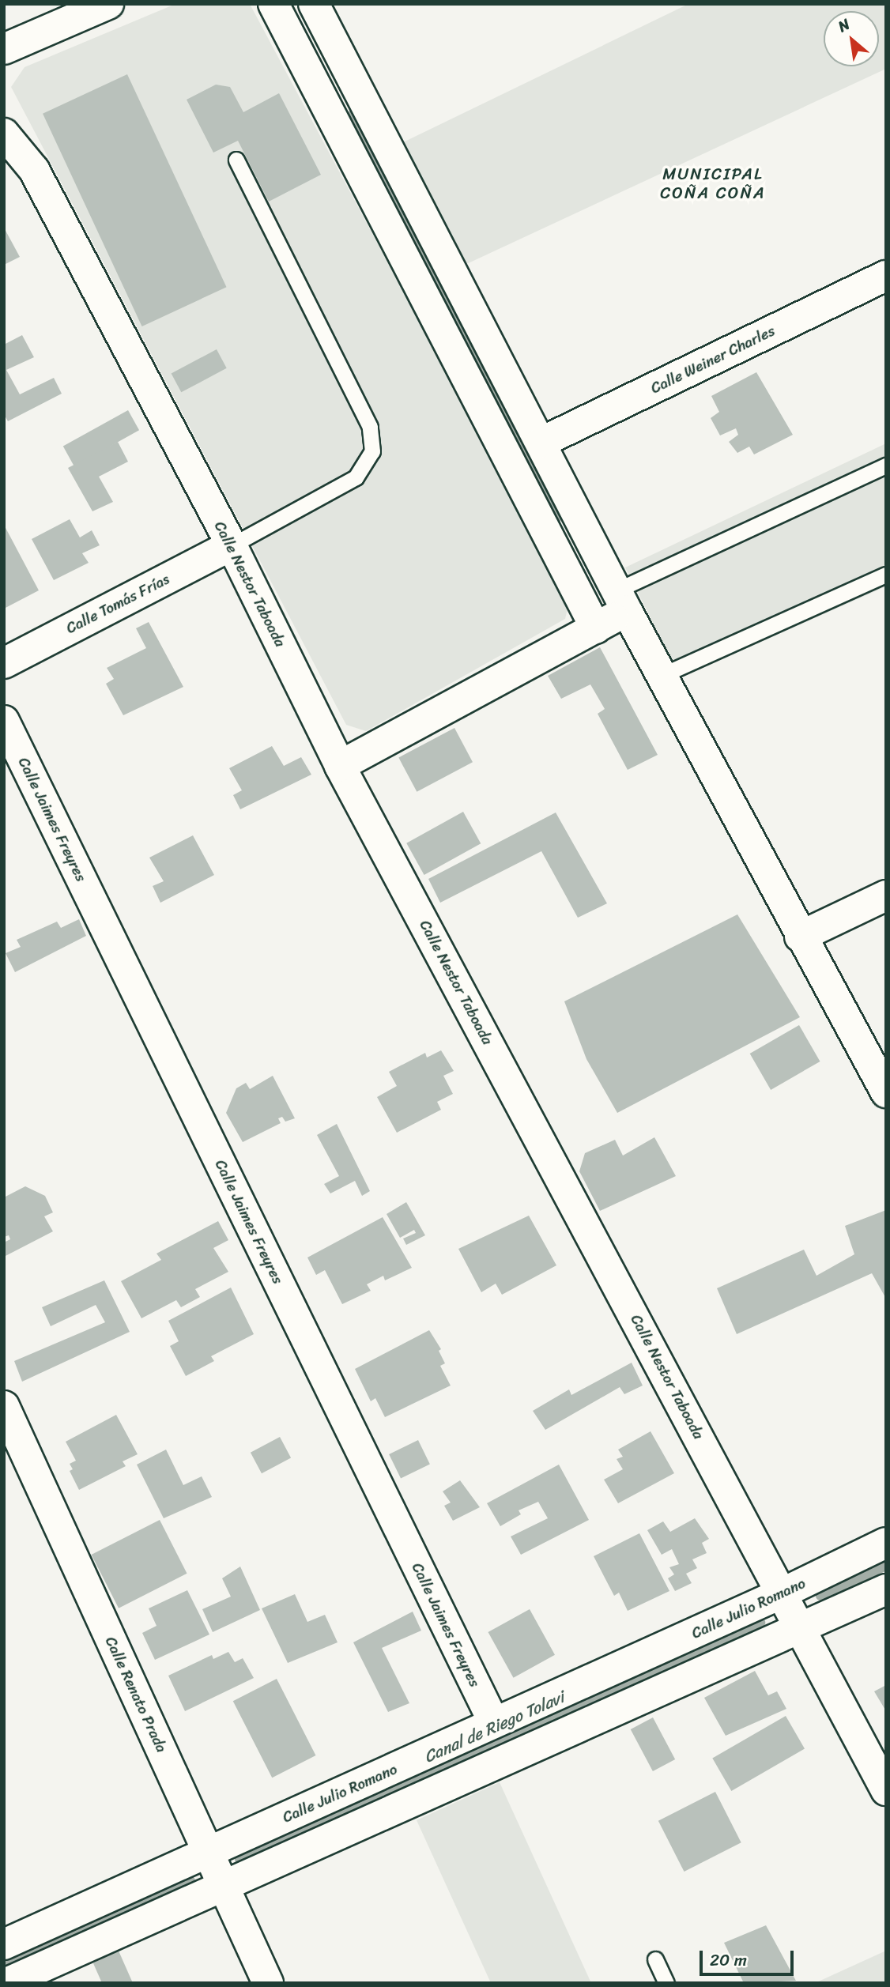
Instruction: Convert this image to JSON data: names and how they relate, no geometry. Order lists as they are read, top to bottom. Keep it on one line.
{"streets":{"street":["Calle Weiner Charles","Calle Nestor Taboada","Calle Tomás Frías","Calle Jaimes Freyres","Calle Julio Romano","Calle Renato Prada"]},"crossings":[["Calle Nestor Taboada","Calle Tomás Frías"],["Calle Nestor Taboada","Calle Julio Romano"],["Calle Jaimes Freyres","Calle Julio Romano"],["Calle Julio Romano","Calle Renato Prada"]],"districts":["MUNICIPAL COÑA COÑA"],"water":["Canal de Riego Tolavi"],"scale_bar":"20 m","north":"top left"}
